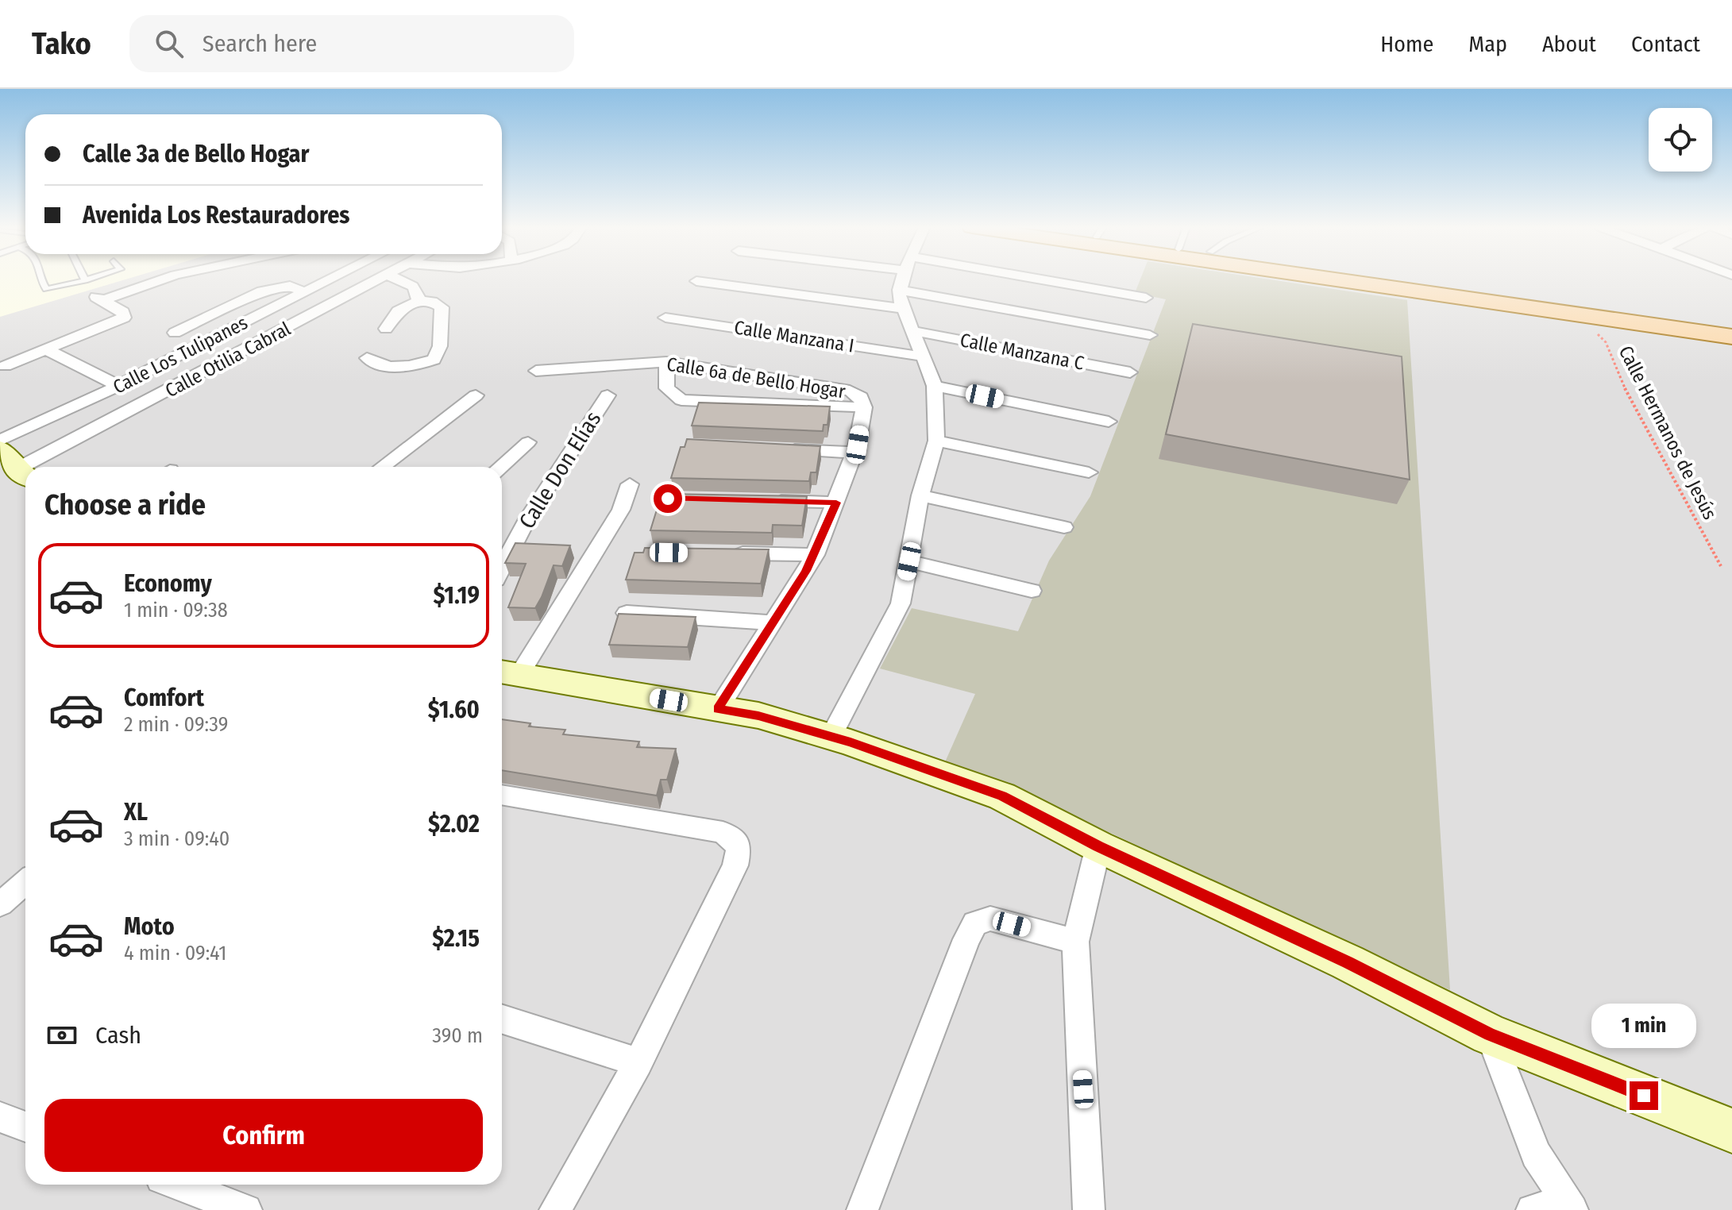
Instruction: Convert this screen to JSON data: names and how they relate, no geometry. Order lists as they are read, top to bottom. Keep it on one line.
{"streets":{"street":["Calle Manzana I","Calle Manzana C","Calle Los Tulipanes","Calle Otilia Cabral","Calle 6a de Bello Hogar","Calle Don Elías"],"path":["Calle Hermanos de Jesús"]},"page":{"header":"Tako","search":"Search here","nav":["Home","Map","About","Contact"],"banner":["Calle 3a de Bello Hogar","Avenida Los Restauradores"],"heading":"Choose a ride","list":[{"name":"Economy","note":"1 min · 09:38","value":"$1.19"},{"name":"Comfort","note":"2 min · 09:39","value":"$1.60"},{"name":"XL","note":"3 min · 09:40","value":"$2.02"},{"name":"Moto","note":"4 min · 09:41","value":"$2.15"}],"pay":["Cash","390 m"],"bubble":"1 min","buttons":"Confirm"}}
